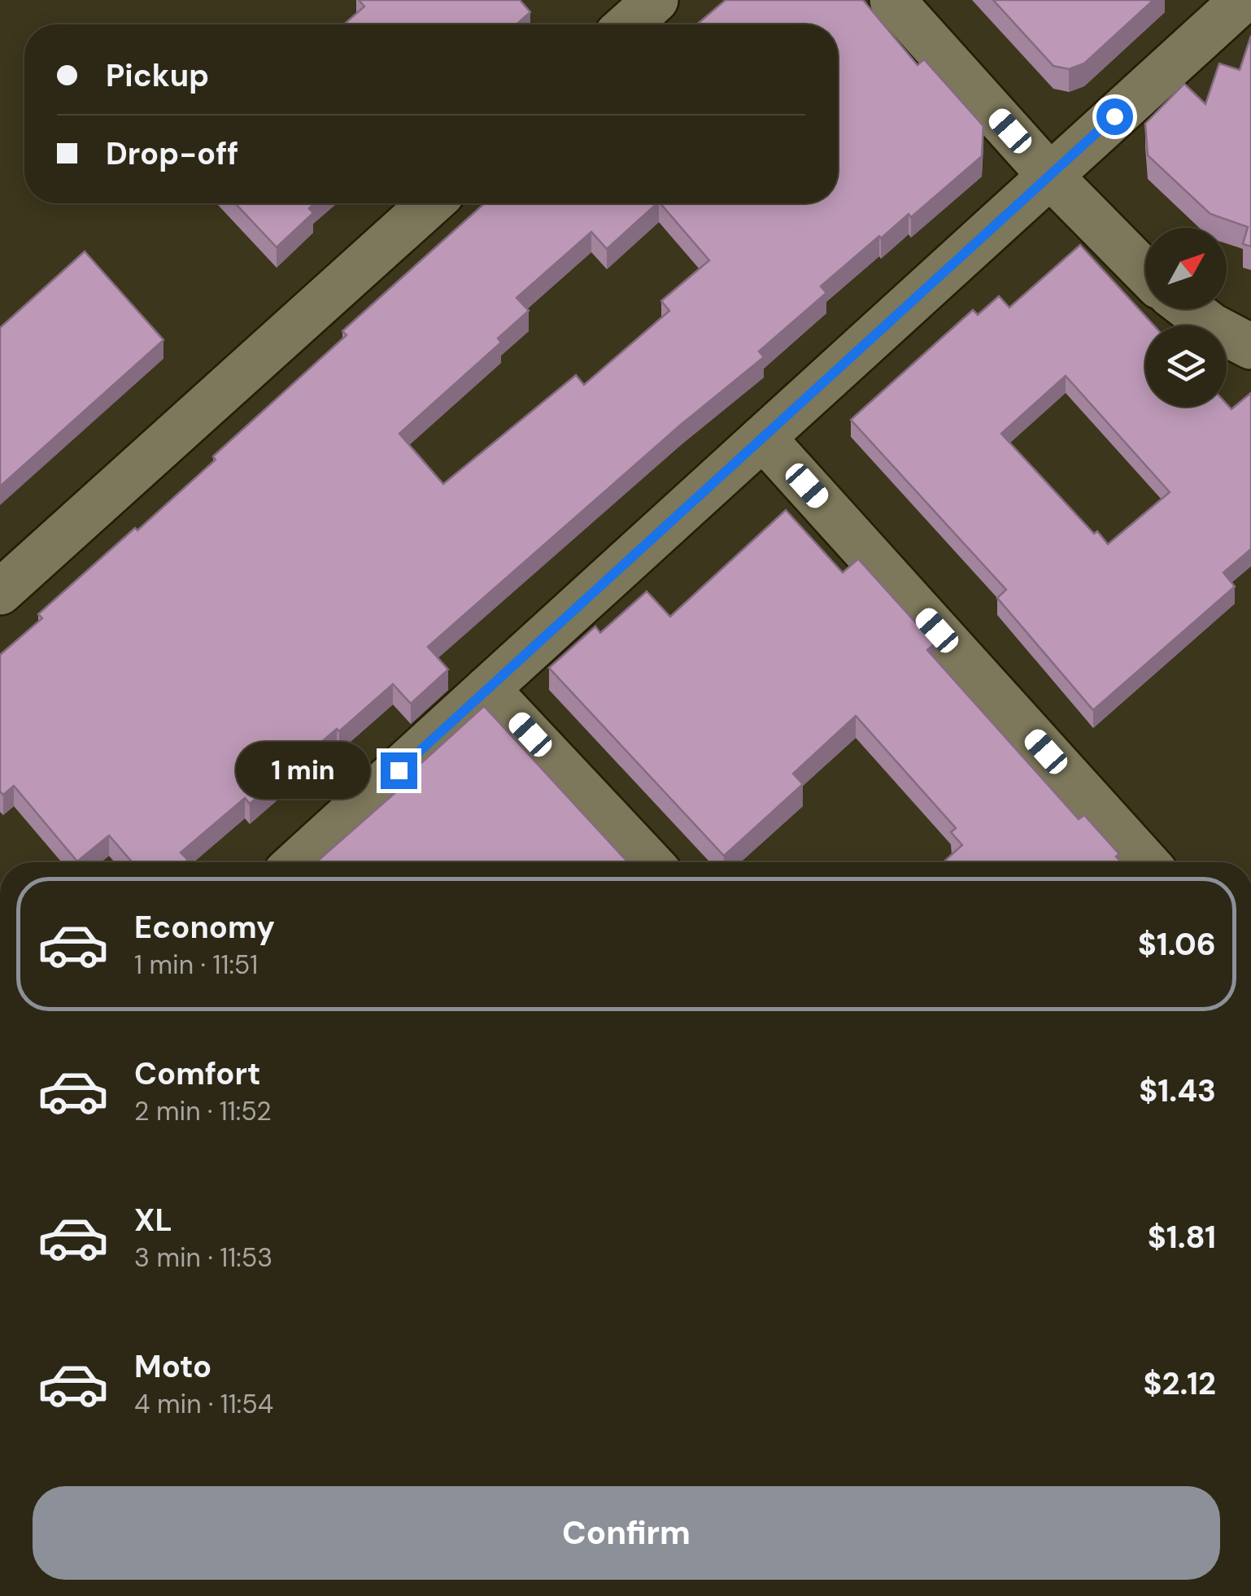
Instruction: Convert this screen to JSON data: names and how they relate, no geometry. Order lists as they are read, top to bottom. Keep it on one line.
{"north":"top right","page":{"banner":["Pickup","Drop-off"],"bubble":"1 min","list":[{"name":"Economy","note":"1 min · 11:51","value":"$1.06"},{"name":"Comfort","note":"2 min · 11:52","value":"$1.43"},{"name":"XL","note":"3 min · 11:53","value":"$1.81"},{"name":"Moto","note":"4 min · 11:54","value":"$2.12"}],"buttons":"Confirm"}}
